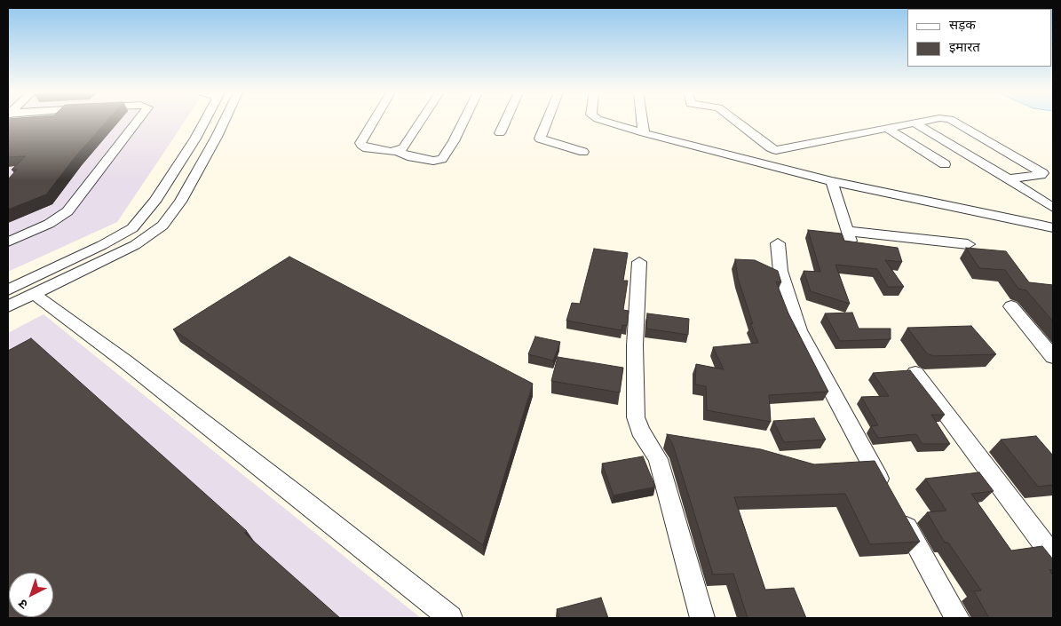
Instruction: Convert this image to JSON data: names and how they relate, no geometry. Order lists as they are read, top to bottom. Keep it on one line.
{"legend":["सड़क","इमारत"],"north":"bottom left"}
